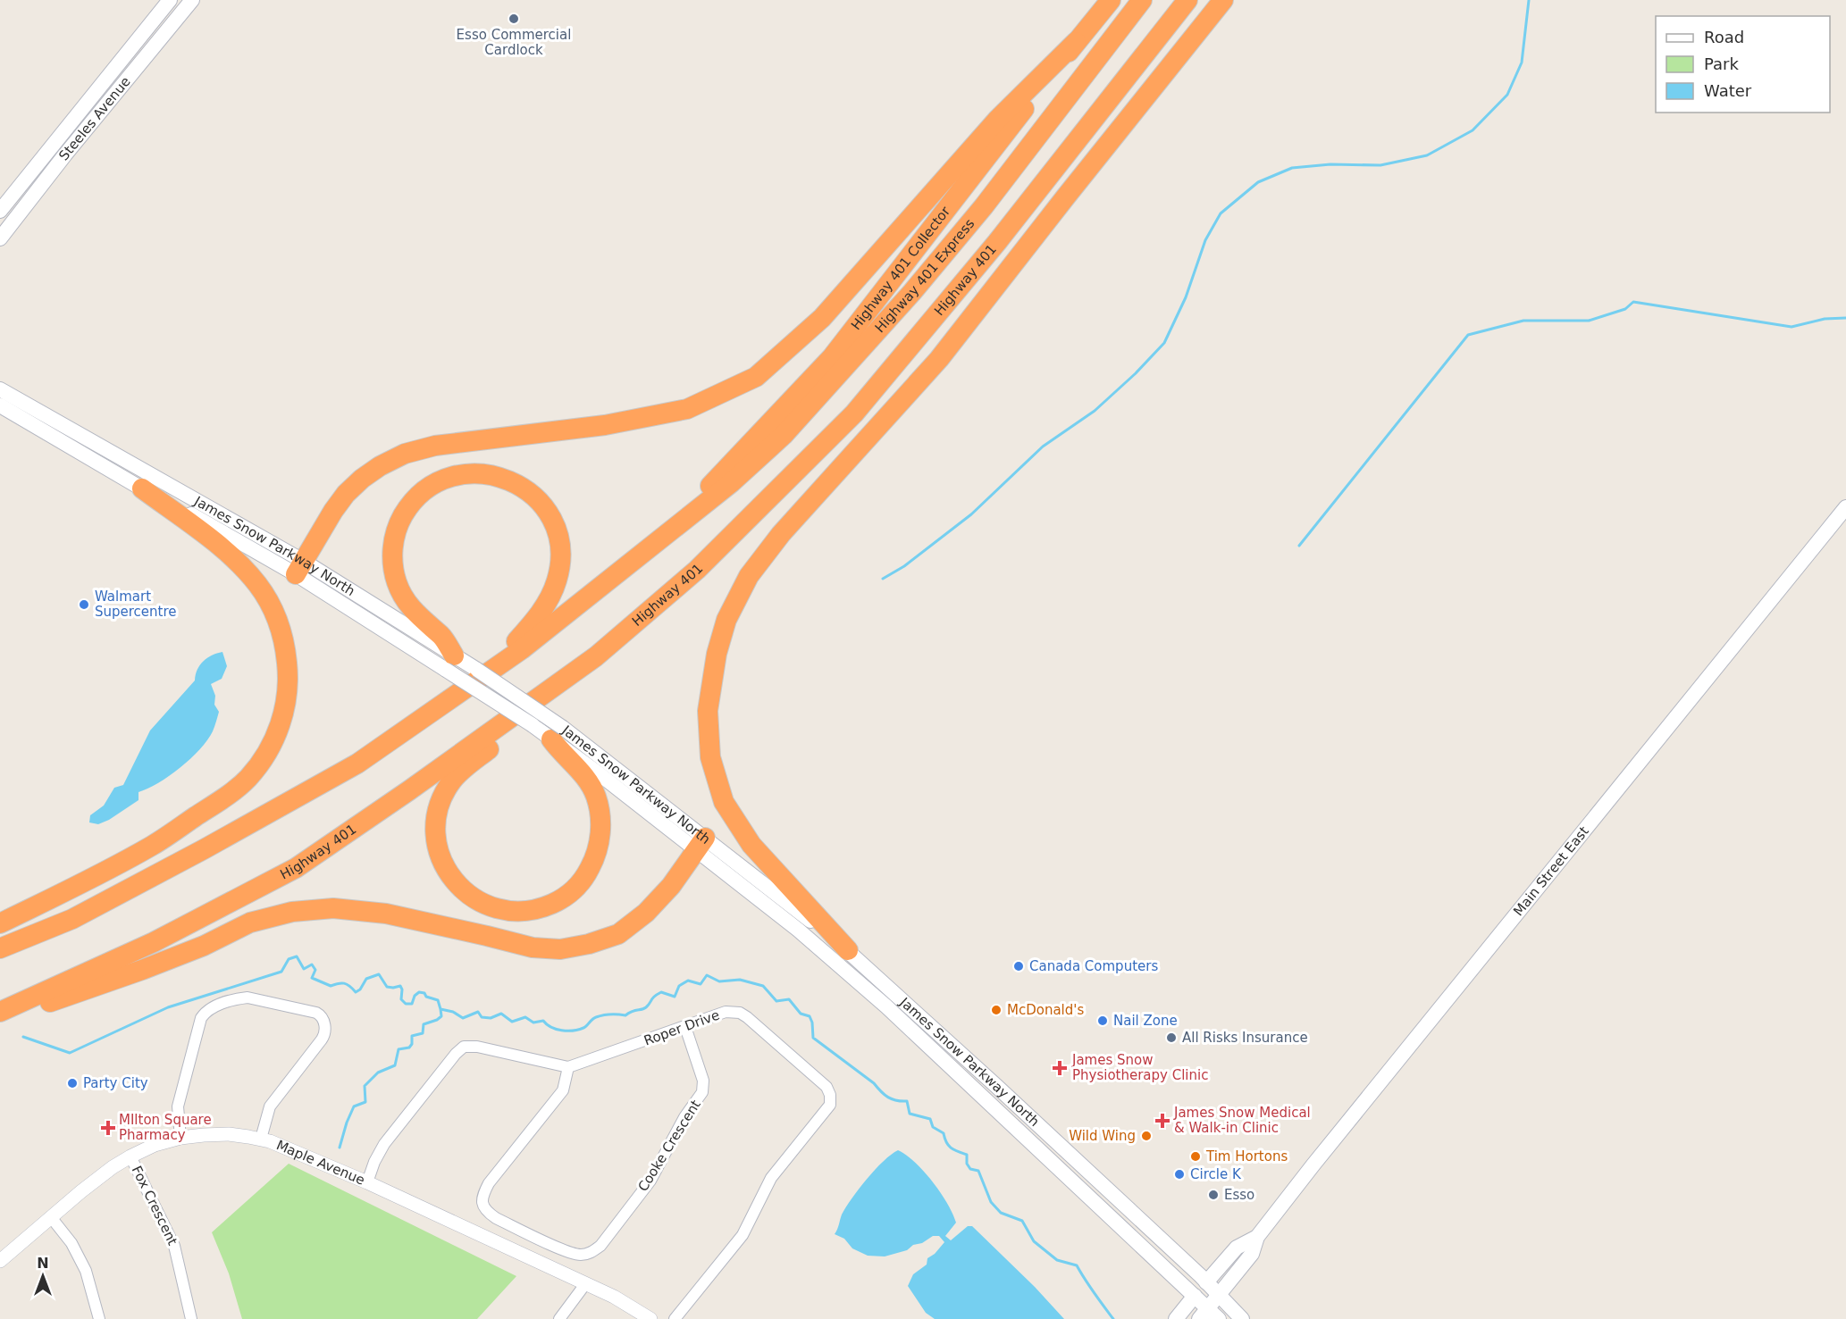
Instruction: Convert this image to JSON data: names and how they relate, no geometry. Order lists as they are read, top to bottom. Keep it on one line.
{"streets":{"highway":["Highway 401 Collector","Highway 401 Express","Highway 401"],"main road":["Steeles Avenue","James Snow Parkway North","Main Street East"],"street":["Roper Drive","Cooke Crescent","Maple Avenue","Fox Crescent"]},"crossings":[["Highway 401 Collector","Highway 401 Express"],["James Snow Parkway North","Main Street East"],["Roper Drive","Cooke Crescent"],["Maple Avenue","Fox Crescent"]],"places":{"other":["Esso Commercial Cardlock","Walmart Supercentre","Canada Computers","McDonald's","Nail Zone","All Risks Insurance","Party City","Wild Wing","Tim Hortons","Circle K","Esso"],"health":["James Snow Physiotherapy Clinic","James Snow Medical & Walk-in Clinic","MIlton Square Pharmacy"]},"legend":["Road","Park","Water"],"north":"top"}
